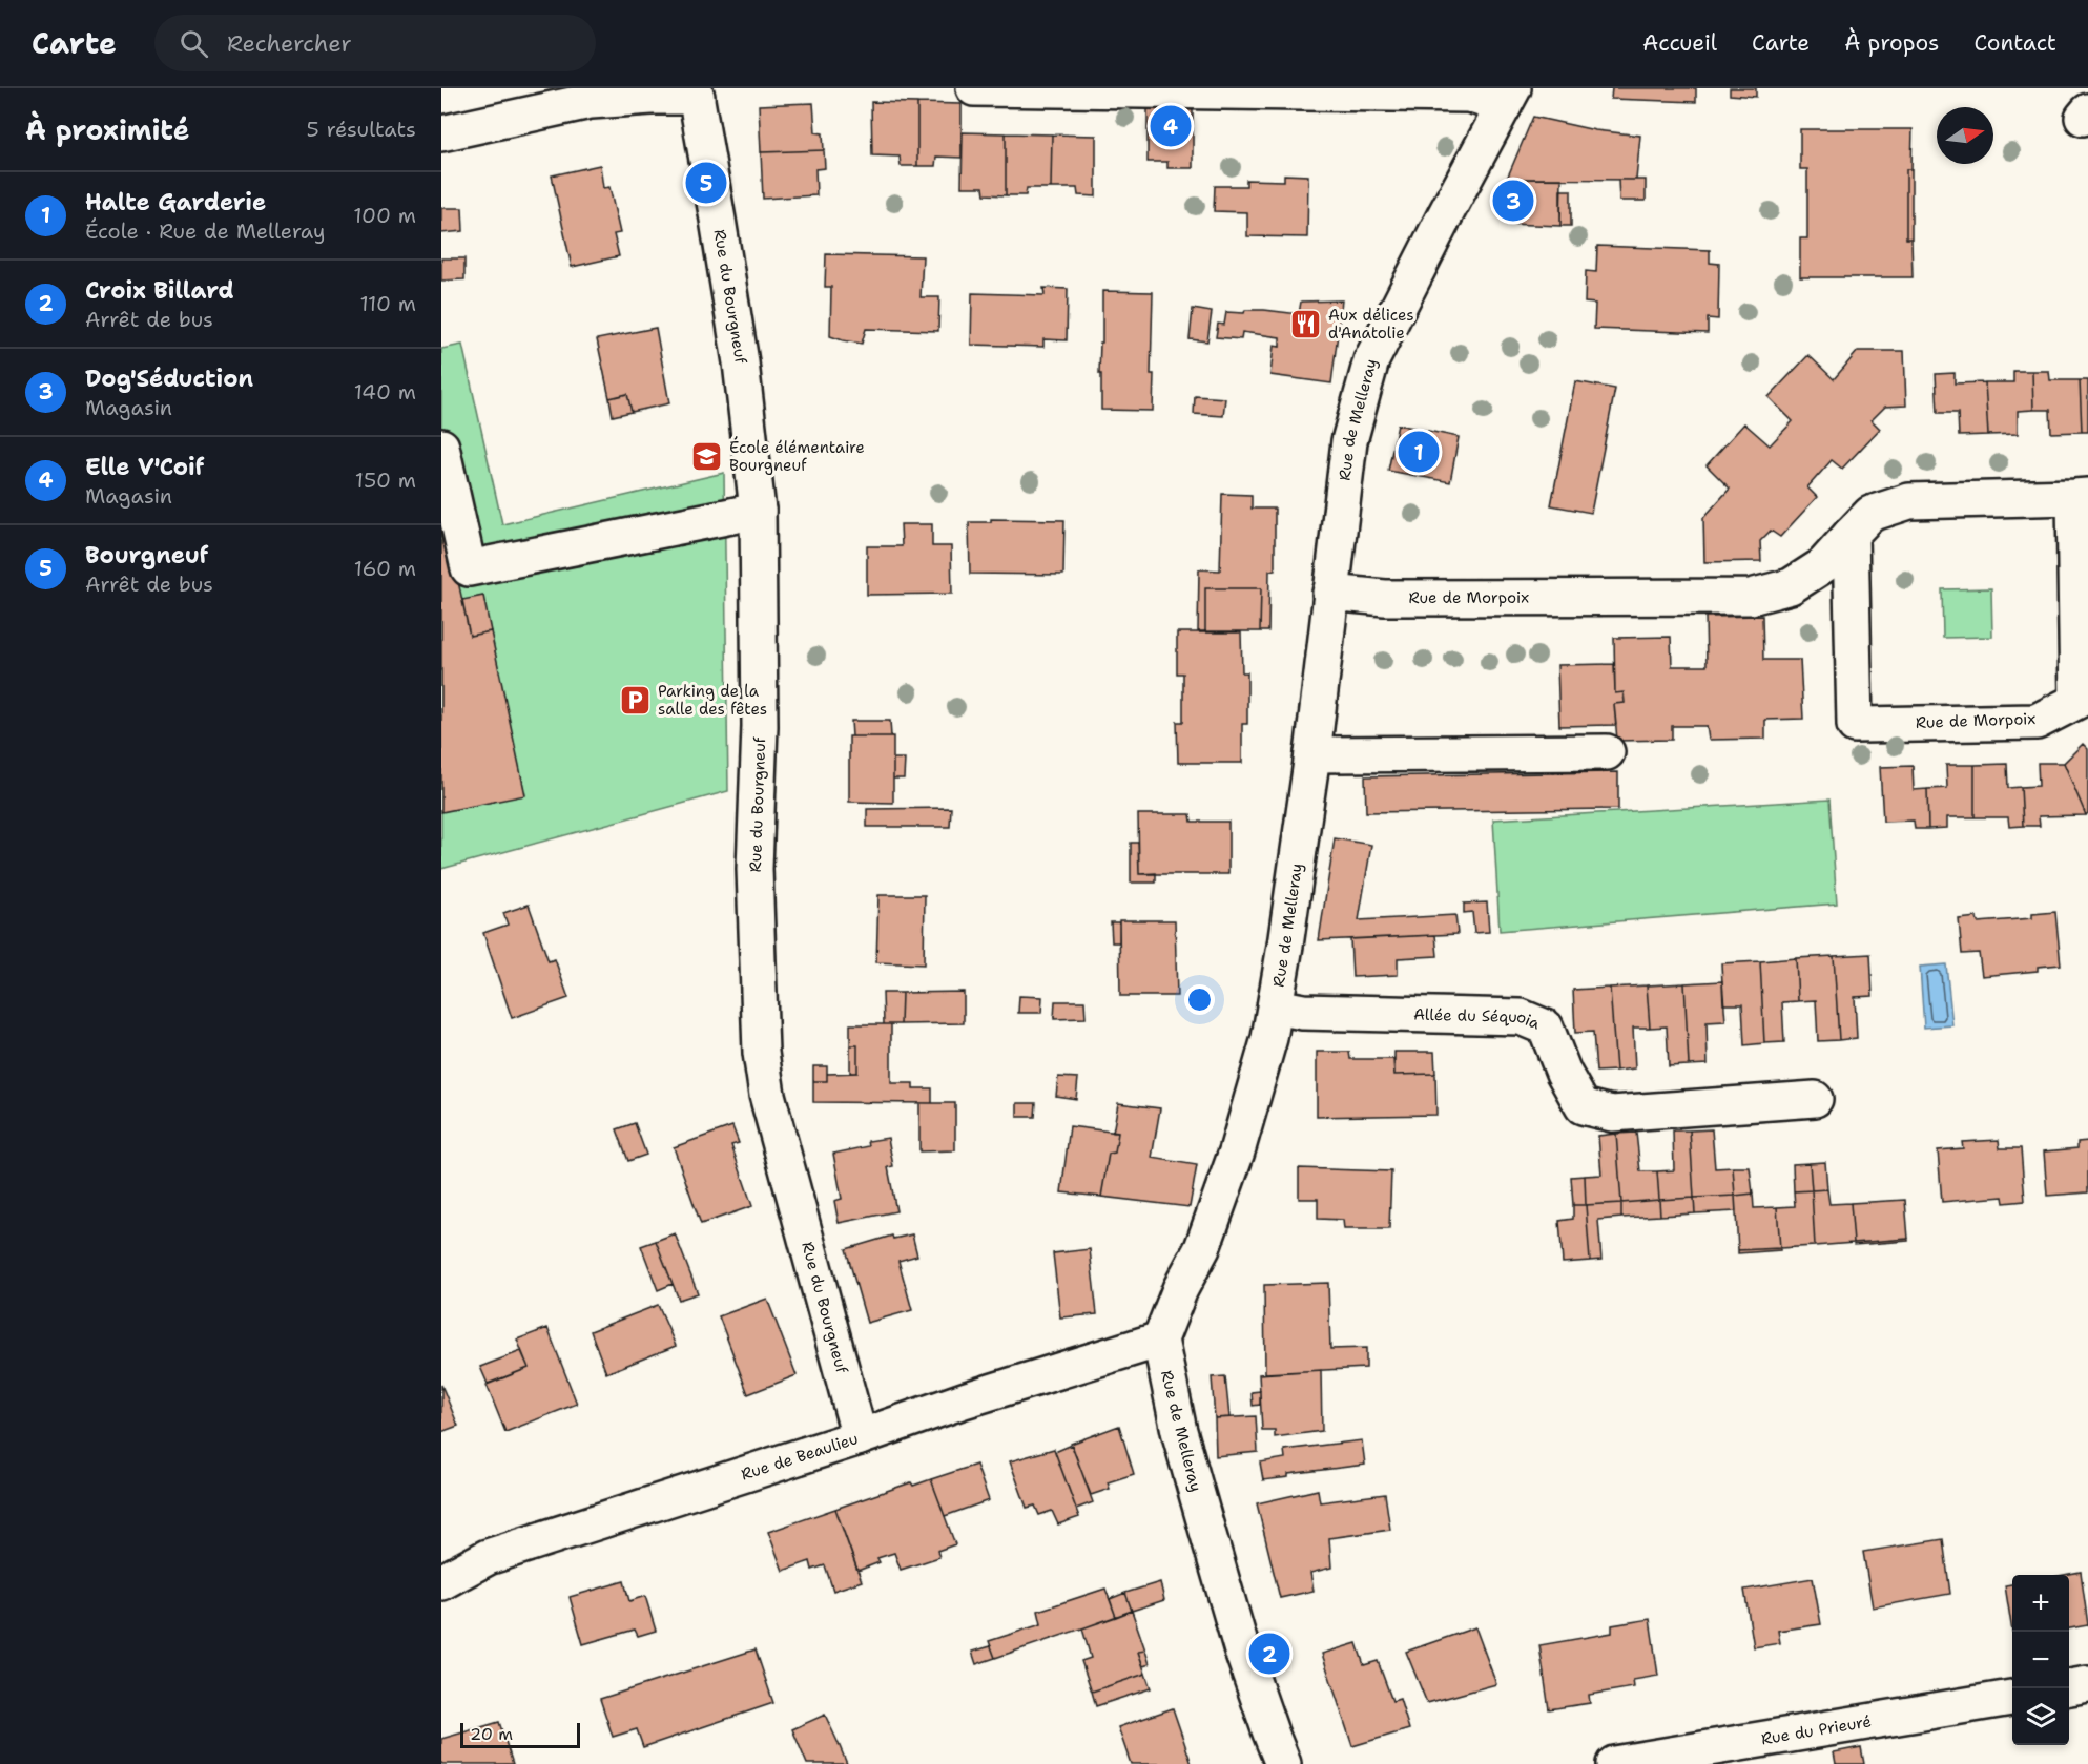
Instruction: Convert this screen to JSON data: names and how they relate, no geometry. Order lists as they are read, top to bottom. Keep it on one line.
{"streets":{"street":["Rue du Bourgneuf","Rue de Melleray","Rue de Morpoix","Allée du Séquoia","Rue de Beaulieu","Rue du Prieuré"]},"crossings":[["Rue du Bourgneuf","Rue de Beaulieu"],["Rue de Melleray","Rue de Morpoix"],["Rue de Melleray","Allée du Séquoia"],["Rue de Melleray","Rue de Beaulieu"]],"places":{"restaurant":["Aux délices d'Anatolie"],"school or university":["École élémentaire Bourgneuf"],"parking":["Parking de la salle des fêtes"]},"scale_bar":"20 m","north":"right","page":{"header":"Carte","search":"Rechercher","nav":["Accueil","Carte","À propos","Contact"],"heading":["À proximité","5 résultats"],"pins":["4","5","3","1","2"],"list":[{"mark":"1","name":"Halte Garderie","note":"École · Rue de Melleray","value":"100 m"},{"mark":"2","name":"Croix Billard","note":"Arrêt de bus","value":"110 m"},{"mark":"3","name":"Dog'Séduction","note":"Magasin","value":"140 m"},{"mark":"4","name":"Elle V'Coif","note":"Magasin","value":"150 m"},{"mark":"5","name":"Bourgneuf","note":"Arrêt de bus","value":"160 m"}],"map_buttons":["+","−"],"scale":"20 m"}}
